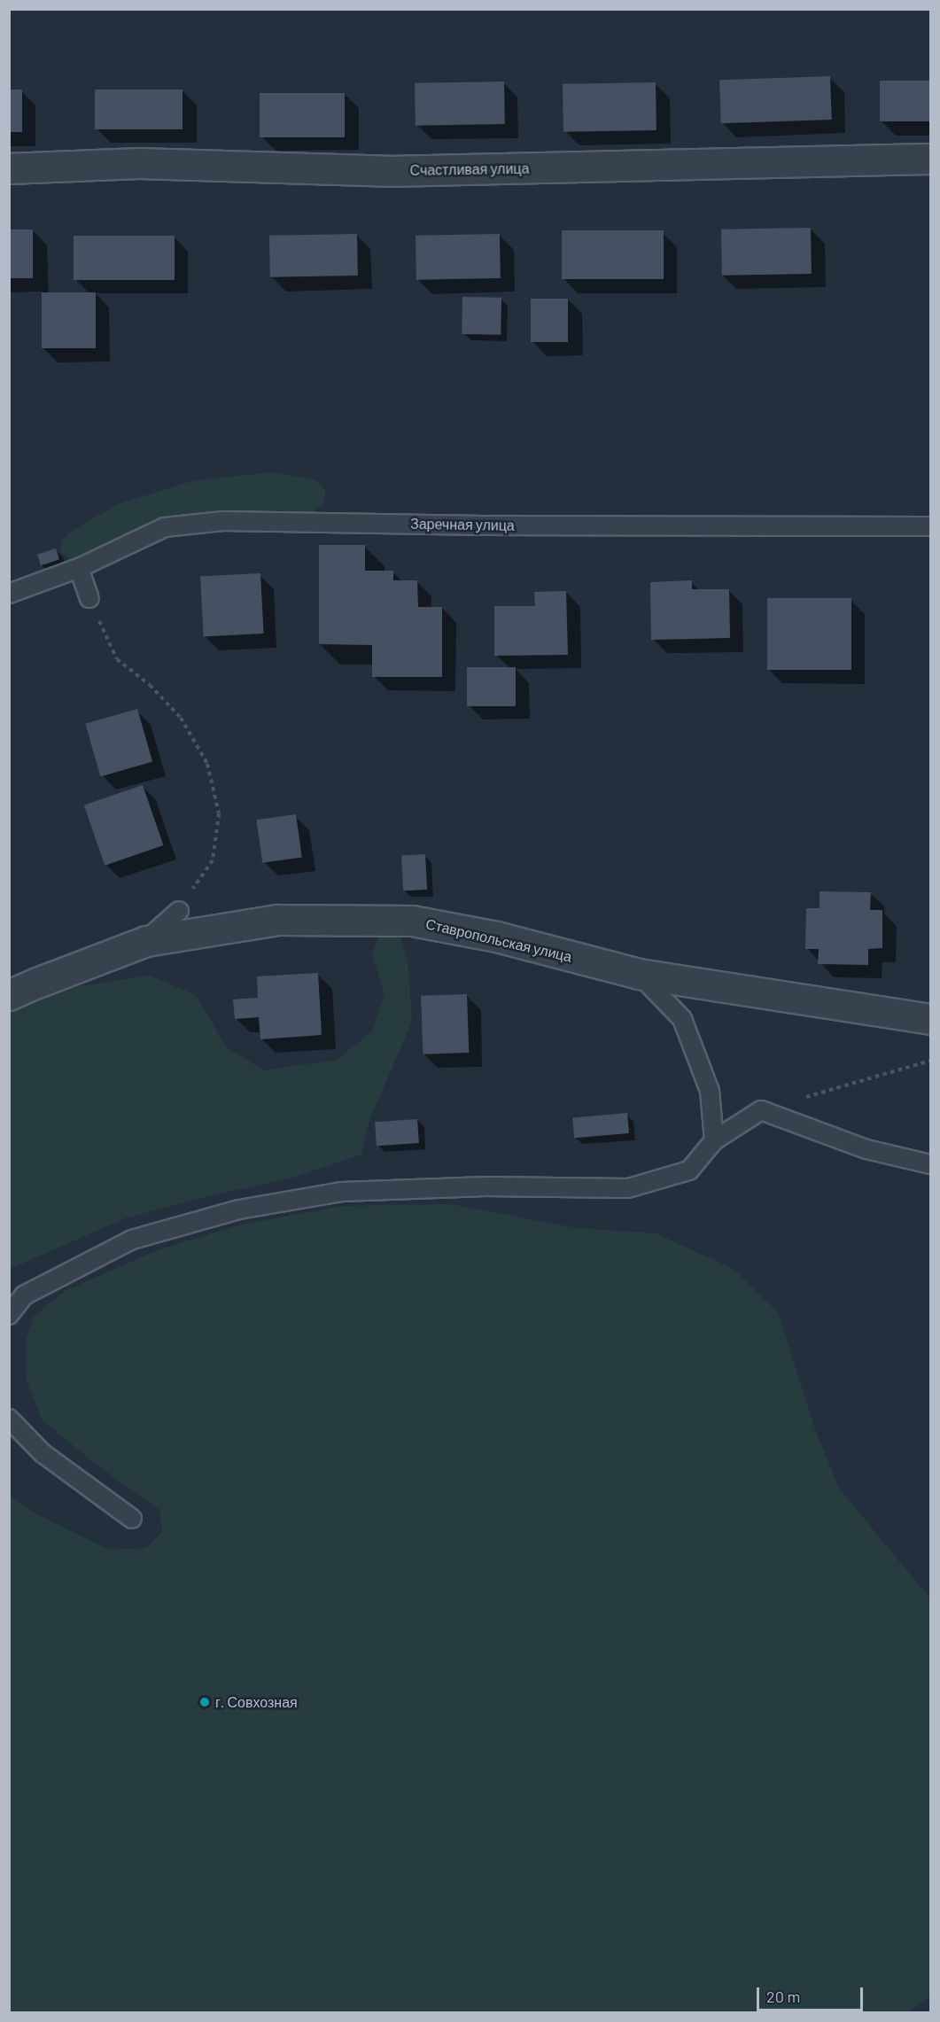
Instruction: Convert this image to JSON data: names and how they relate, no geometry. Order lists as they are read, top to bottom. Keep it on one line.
{"streets":{"street":["Счастливая улица","Ставропольская улица"],"lane":["Заречная улица"]},"places":["г. Совхозная"],"scale_bar":"20 m"}
